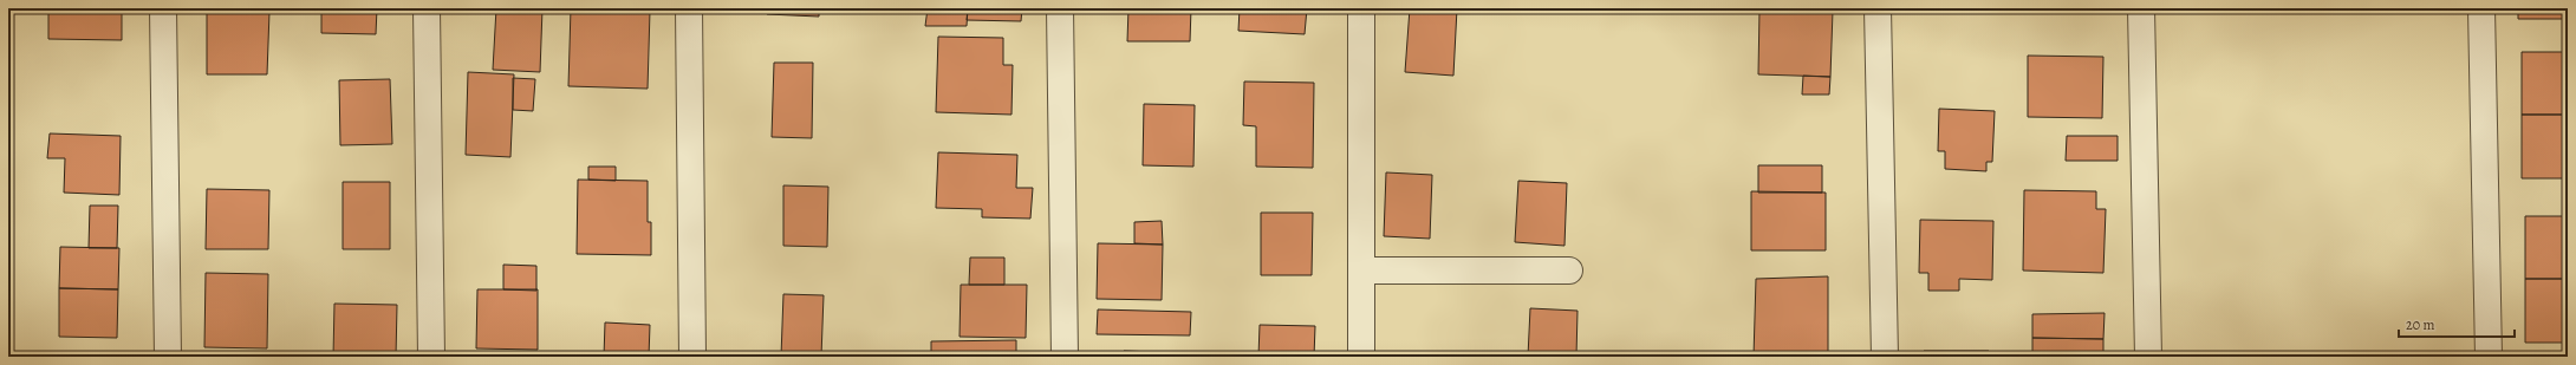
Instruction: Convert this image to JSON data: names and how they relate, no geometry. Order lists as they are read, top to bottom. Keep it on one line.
{"scale_bar":"20 m"}
